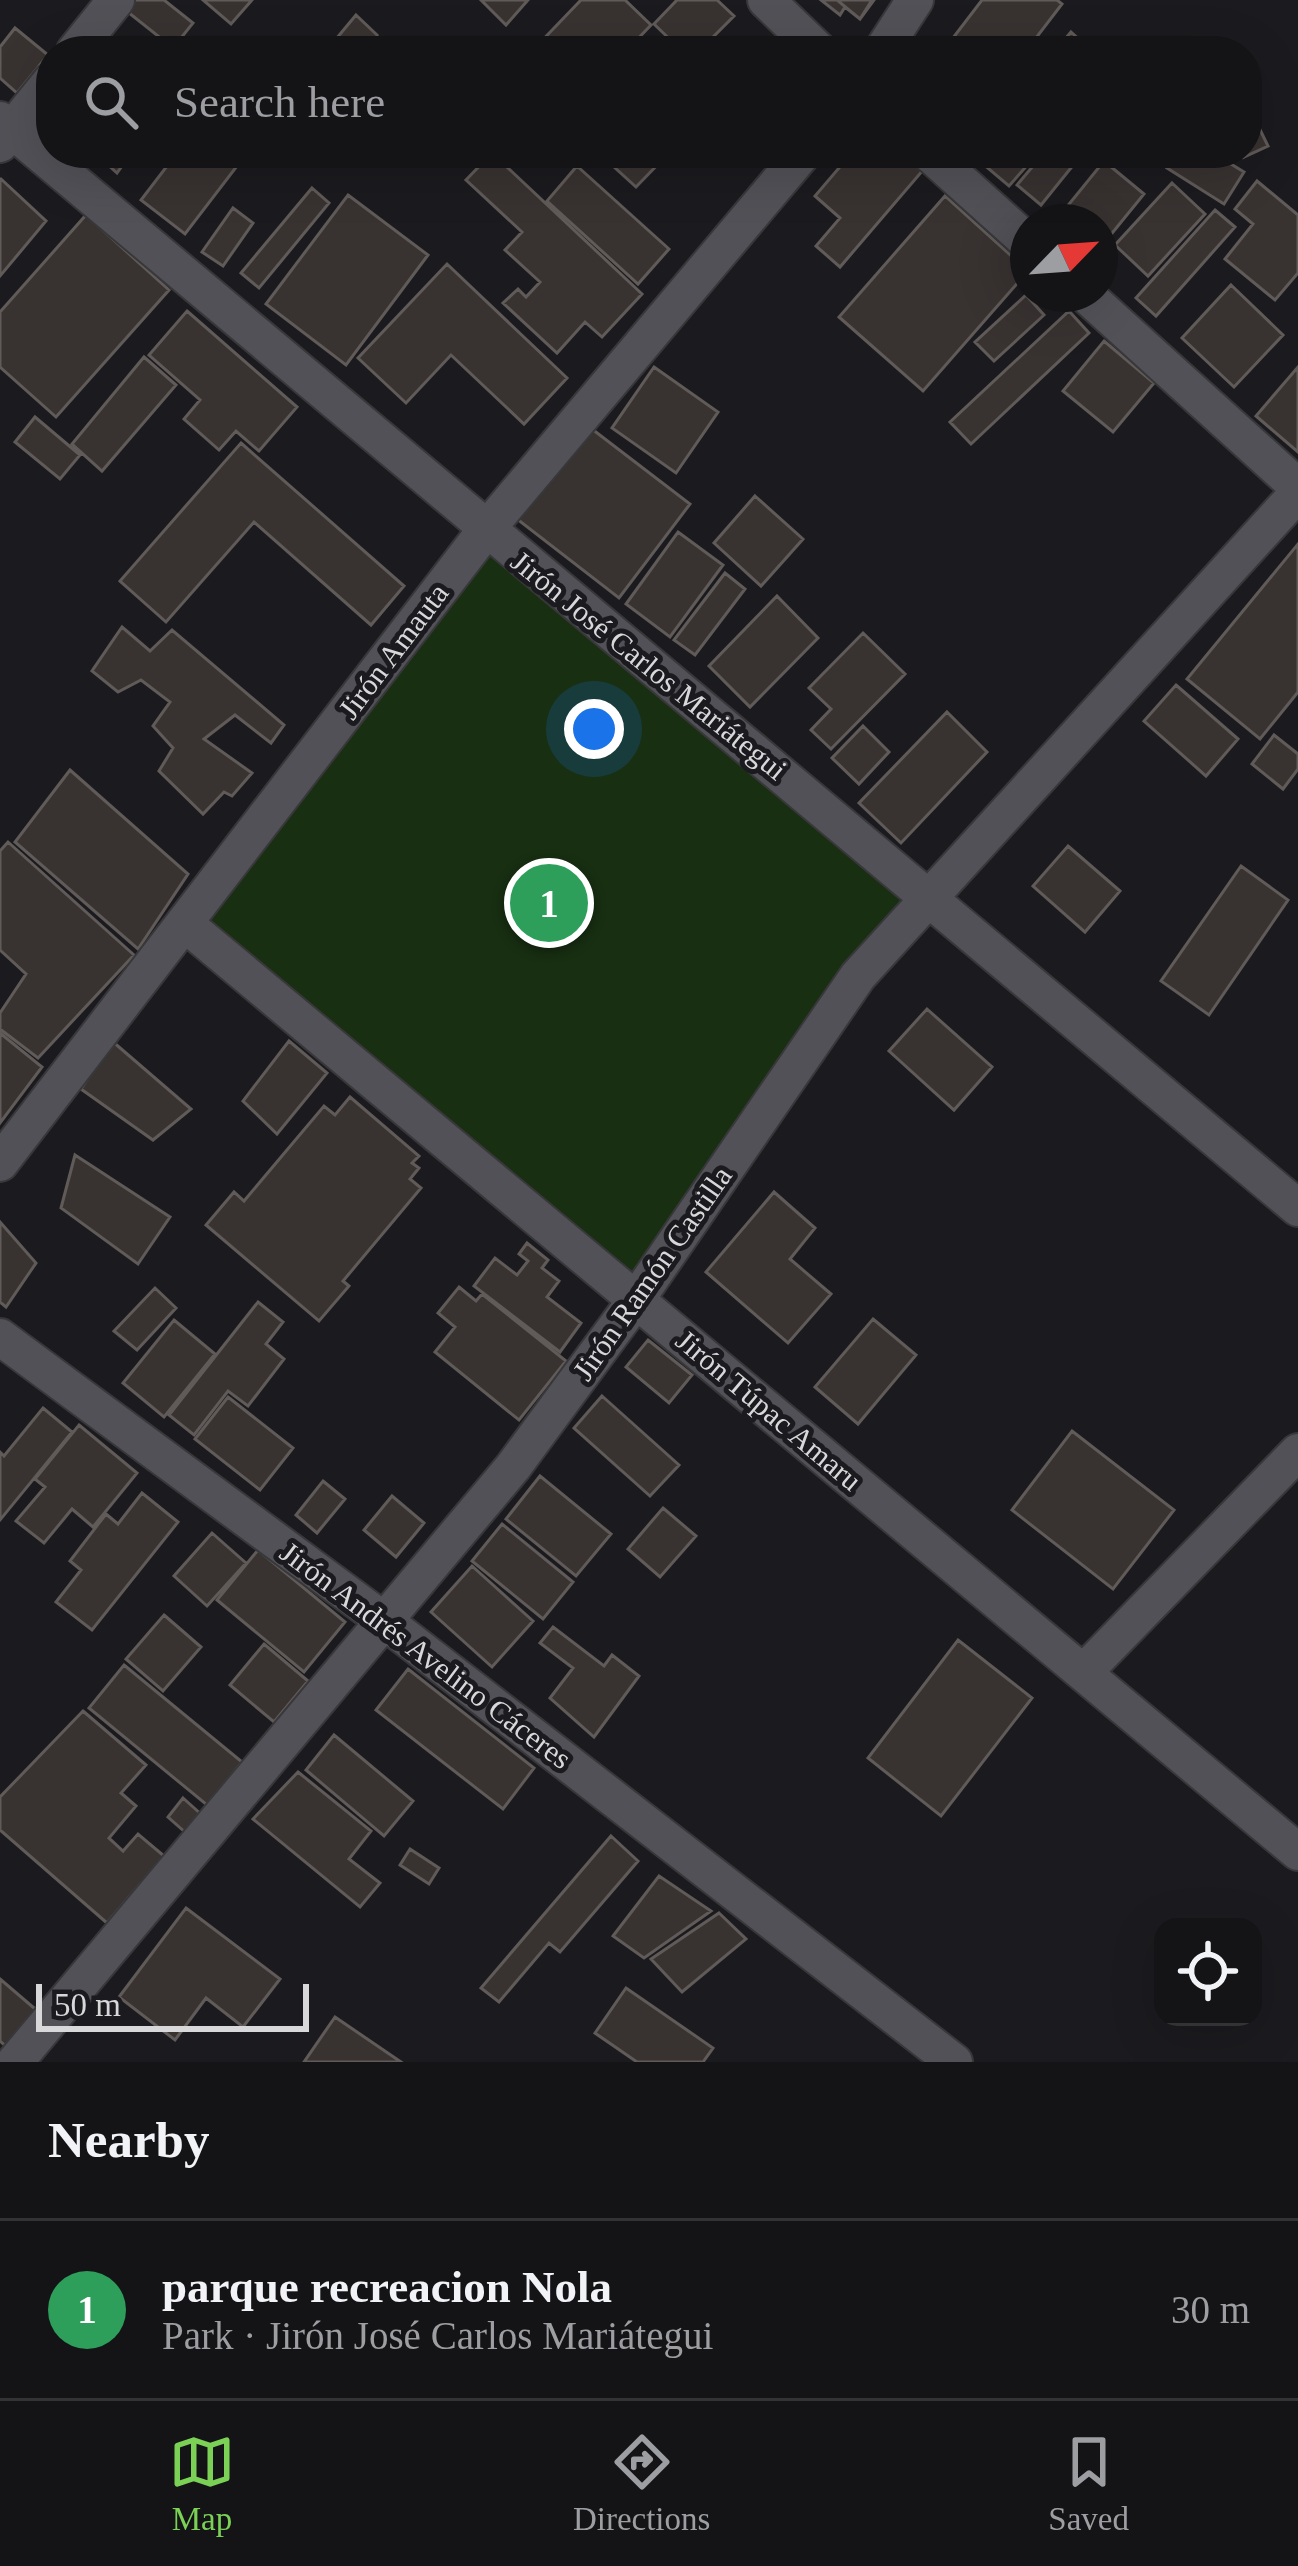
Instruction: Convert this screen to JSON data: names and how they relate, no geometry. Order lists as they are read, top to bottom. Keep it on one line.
{"streets":{"street":["Jirón Amauta","Jirón José Carlos Mariátegui","Jirón Ramón Castilla","Jirón Túpac Amaru","Jirón Andrés Avelino Cáceres"]},"crossings":[["Jirón Amauta","Jirón José Carlos Mariátegui"],["Jirón Amauta","Jirón Túpac Amaru"],["Jirón José Carlos Mariátegui","Jirón Ramón Castilla"],["Jirón Ramón Castilla","Jirón Túpac Amaru"],["Jirón Ramón Castilla","Jirón Andrés Avelino Cáceres"]],"scale_bar":"50 m","north":"top right","page":{"search":"Search here","pins":"1","scale":"50 m","heading":"Nearby","list":[{"mark":"1","name":"parque recreacion Nola","note":"Park · Jirón José Carlos Mariátegui","value":"30 m"}],"nav":["Map","Directions","Saved"]}}
